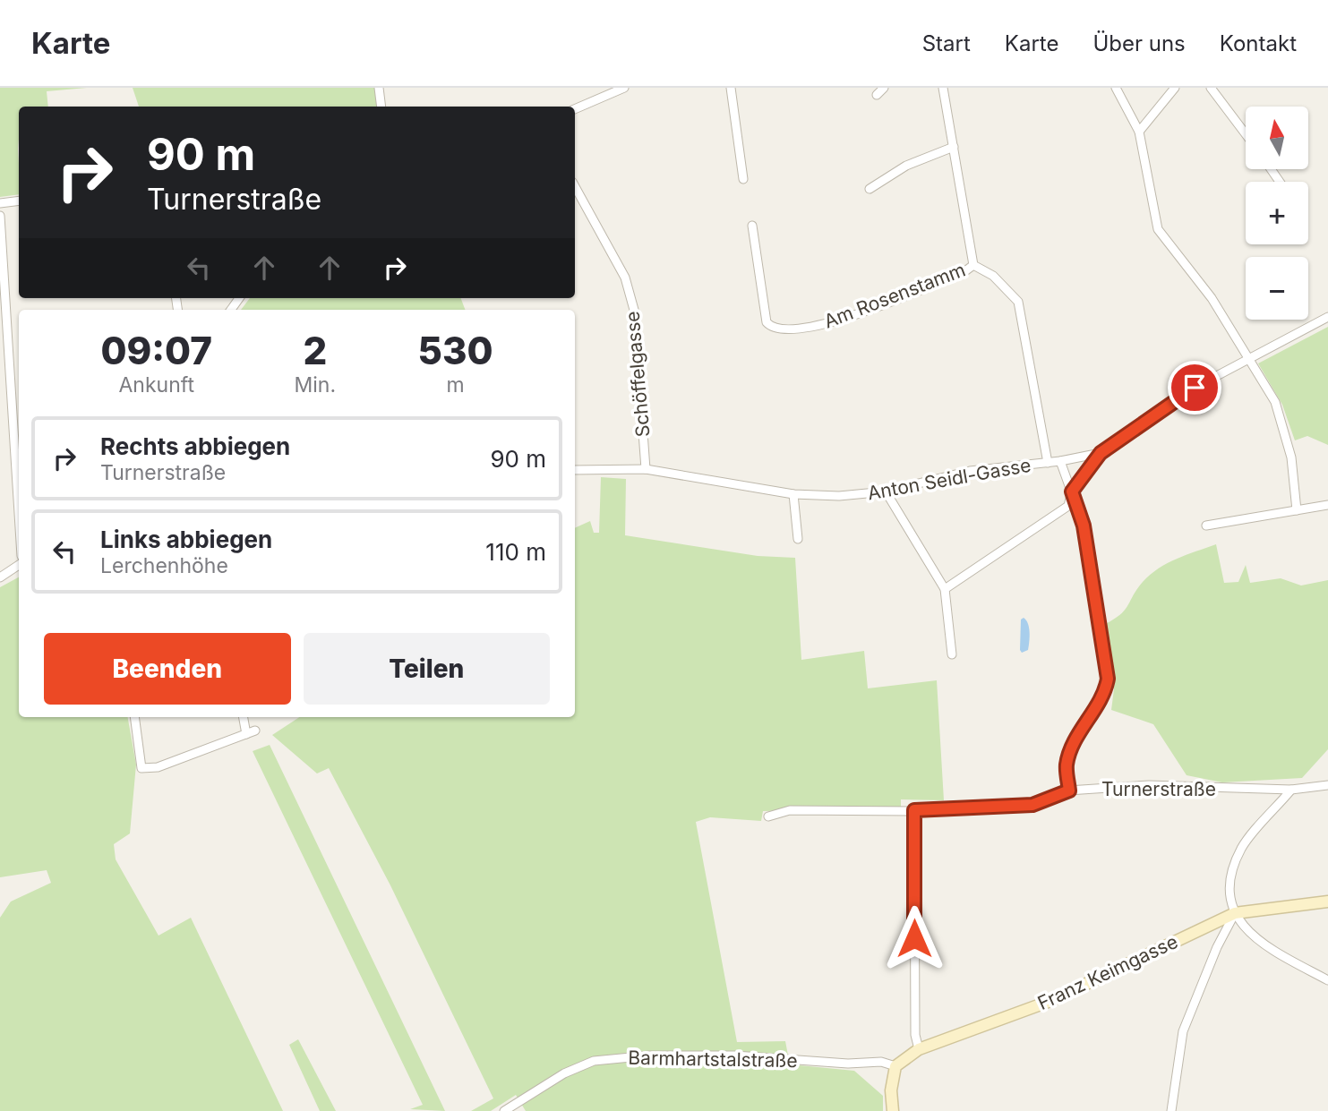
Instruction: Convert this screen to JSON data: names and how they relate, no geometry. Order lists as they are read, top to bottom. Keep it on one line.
{"streets":{"main road":["Franz Keimgasse"],"street":["Am Rosenstamm","Schöffelgasse","Anton Seidl-Gasse","Turnerstraße","Barmhartstalstraße"]},"crossings":[["Schöffelgasse","Anton Seidl-Gasse"],["Franz Keimgasse","Barmhartstalstraße"]],"north":"top","page":{"header":"Karte","nav":["Start","Karte","Über uns","Kontakt"],"map_buttons":["+","−"],"turn":["90 m","Turnerstraße"],"eta":["09:07","Ankunft","2","Min.","530","m"],"list":[{"name":"Rechts abbiegen","note":"Turnerstraße","value":"90 m"},{"name":"Links abbiegen","note":"Lerchenhöhe","value":"110 m"}],"buttons":["Beenden","Teilen"]}}
